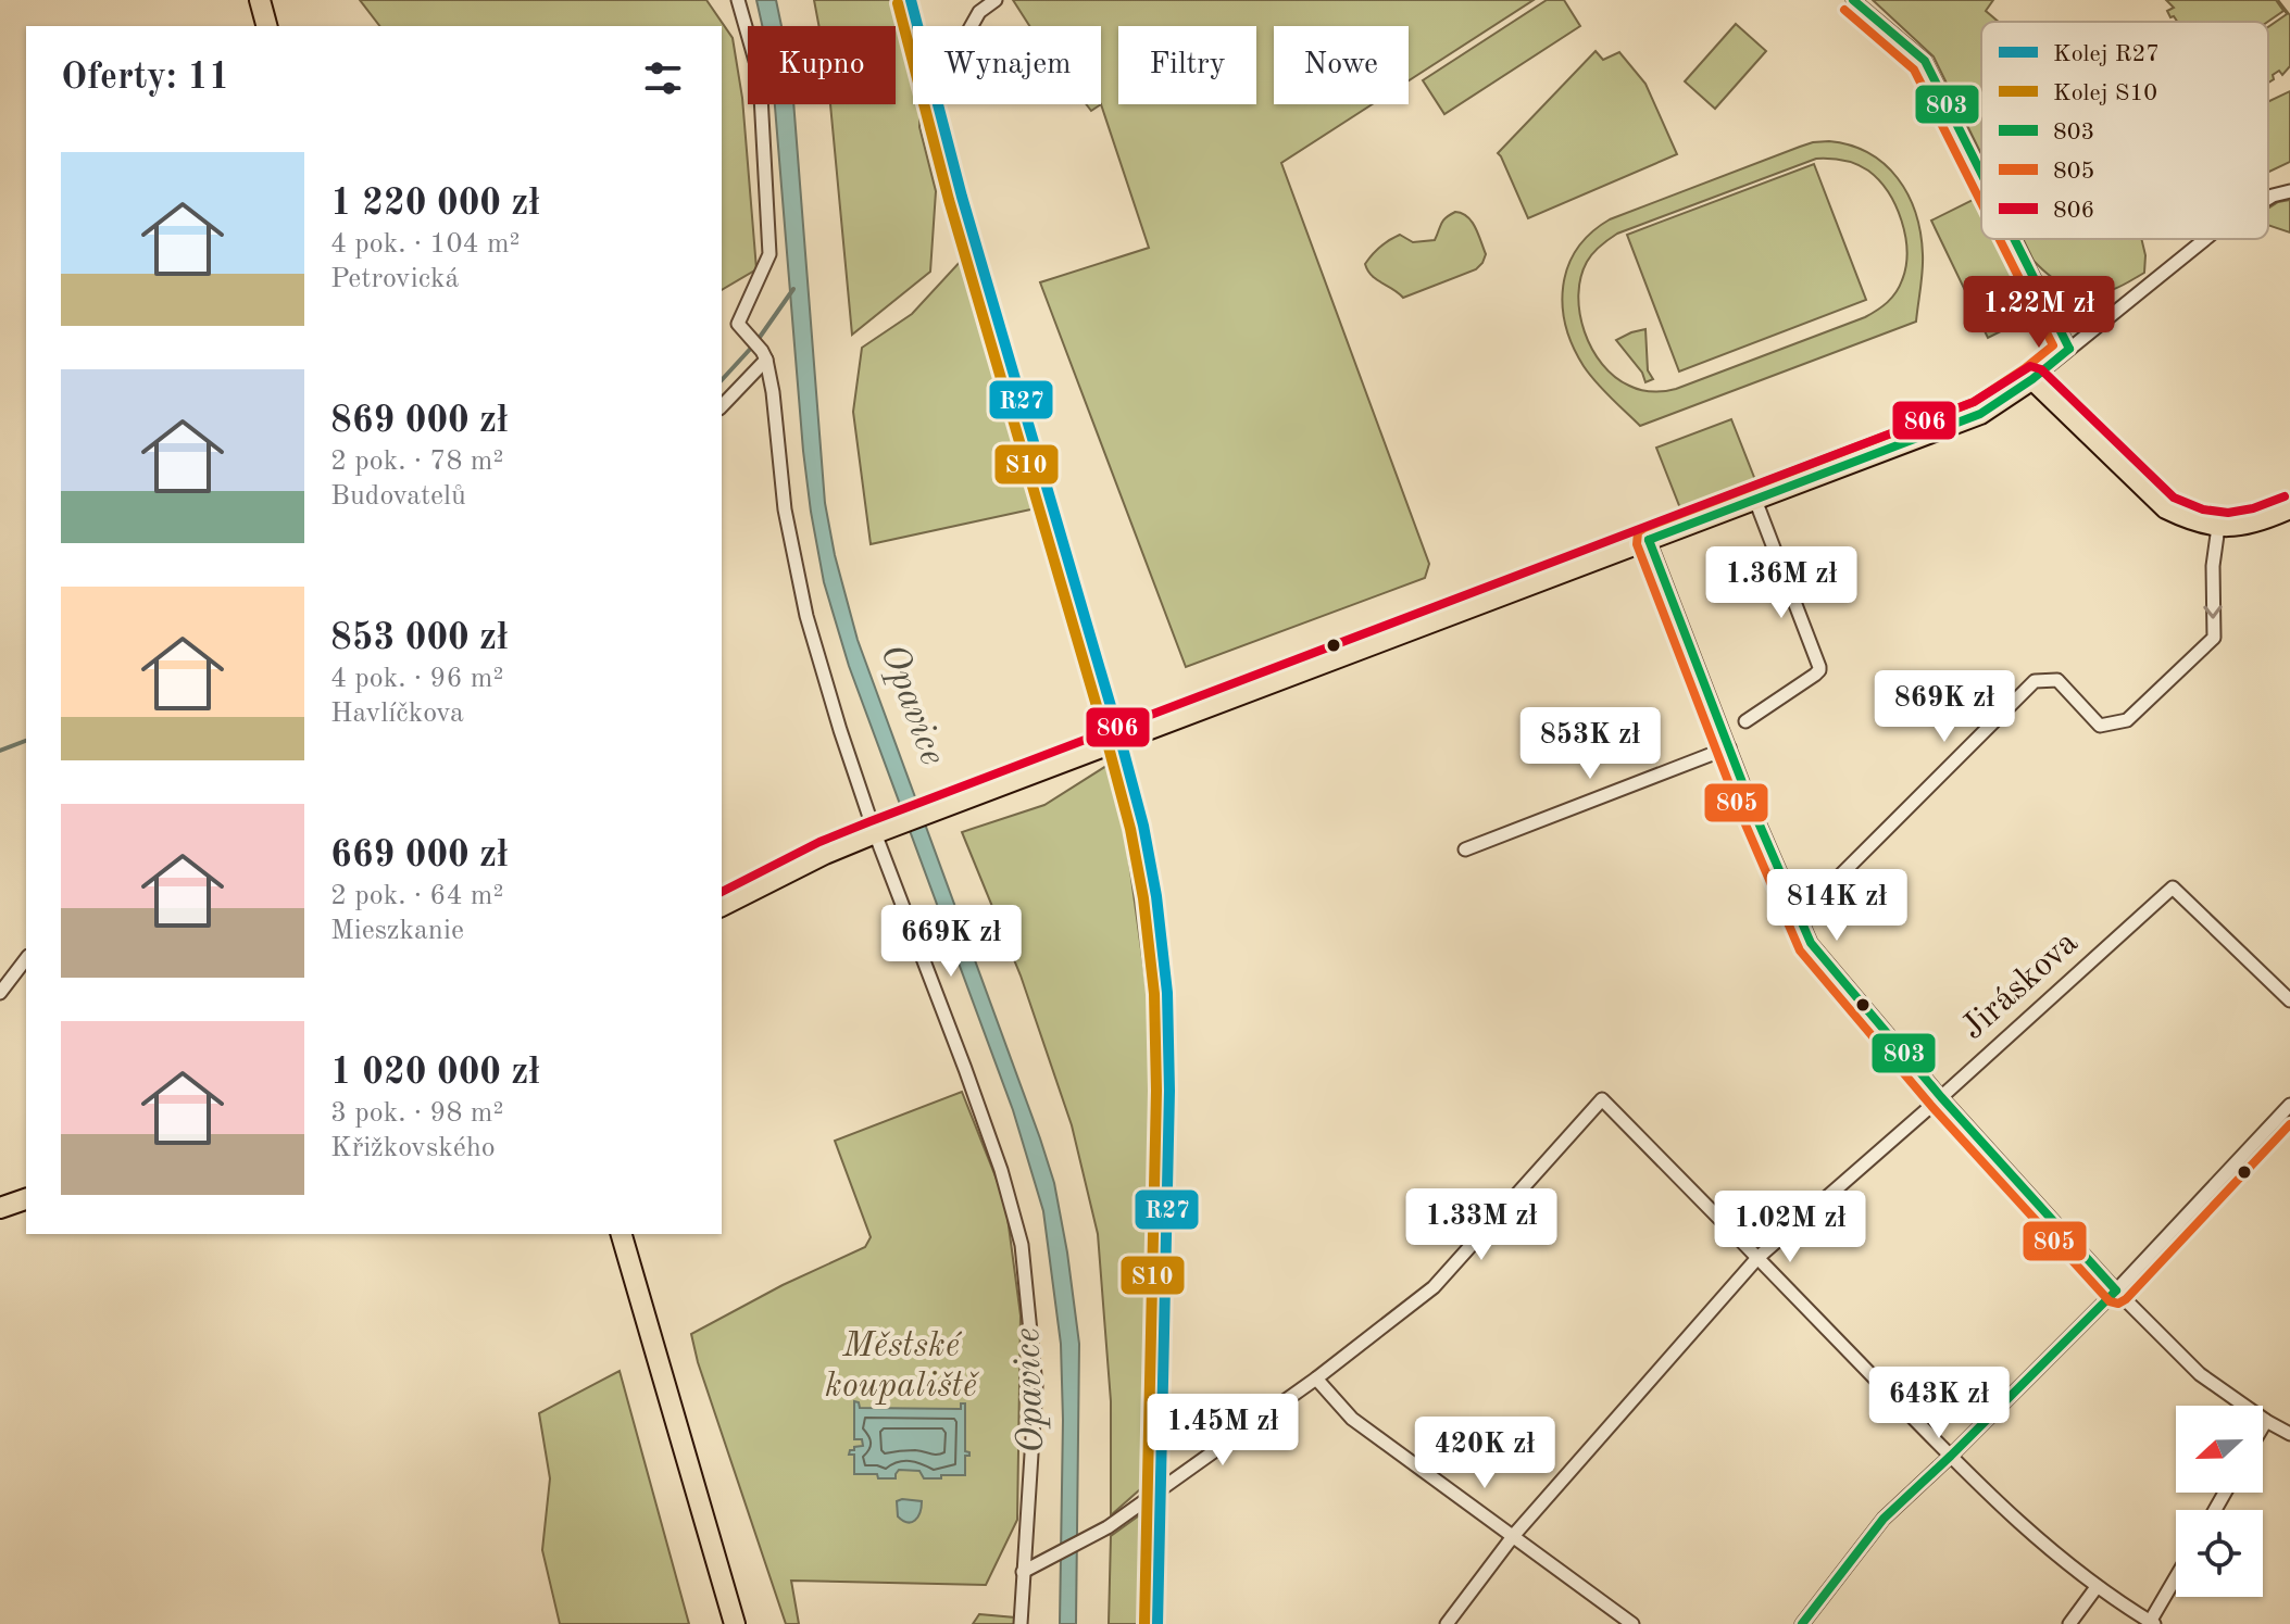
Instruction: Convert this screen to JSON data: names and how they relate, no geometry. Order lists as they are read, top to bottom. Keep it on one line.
{"streets":{"street":["Jiráskova"]},"water":["Opavice"],"parks":["Městské koupaliště"],"lines":["rail line R27","transit line 803","rail line S10","transit line 805","transit line 806"],"legend":["Kolej R27","Kolej S10","803","805","806"],"north":"left","page":{"chip":["Kupno","Wynajem","Filtry","Nowe"],"heading":"Oferty: 11","list":[{"name":"1 220 000 zł","note":"4 pok. · 104 m² · Petrovická"},{"name":"869 000 zł","note":"2 pok. · 78 m² · Budovatelů"},{"name":"853 000 zł","note":"4 pok. · 96 m² · Havlíčkova"},{"name":"669 000 zł","note":"2 pok. · 64 m² · Mieszkanie"},{"name":"1 020 000 zł","note":"3 pok. · 98 m² · Křižkovského"}],"price":["1.22M zł","1.36M zł","869K zł","853K zł","814K zł","669K zł","1.33M zł","1.02M zł","643K zł","1.45M zł","420K zł"]}}
